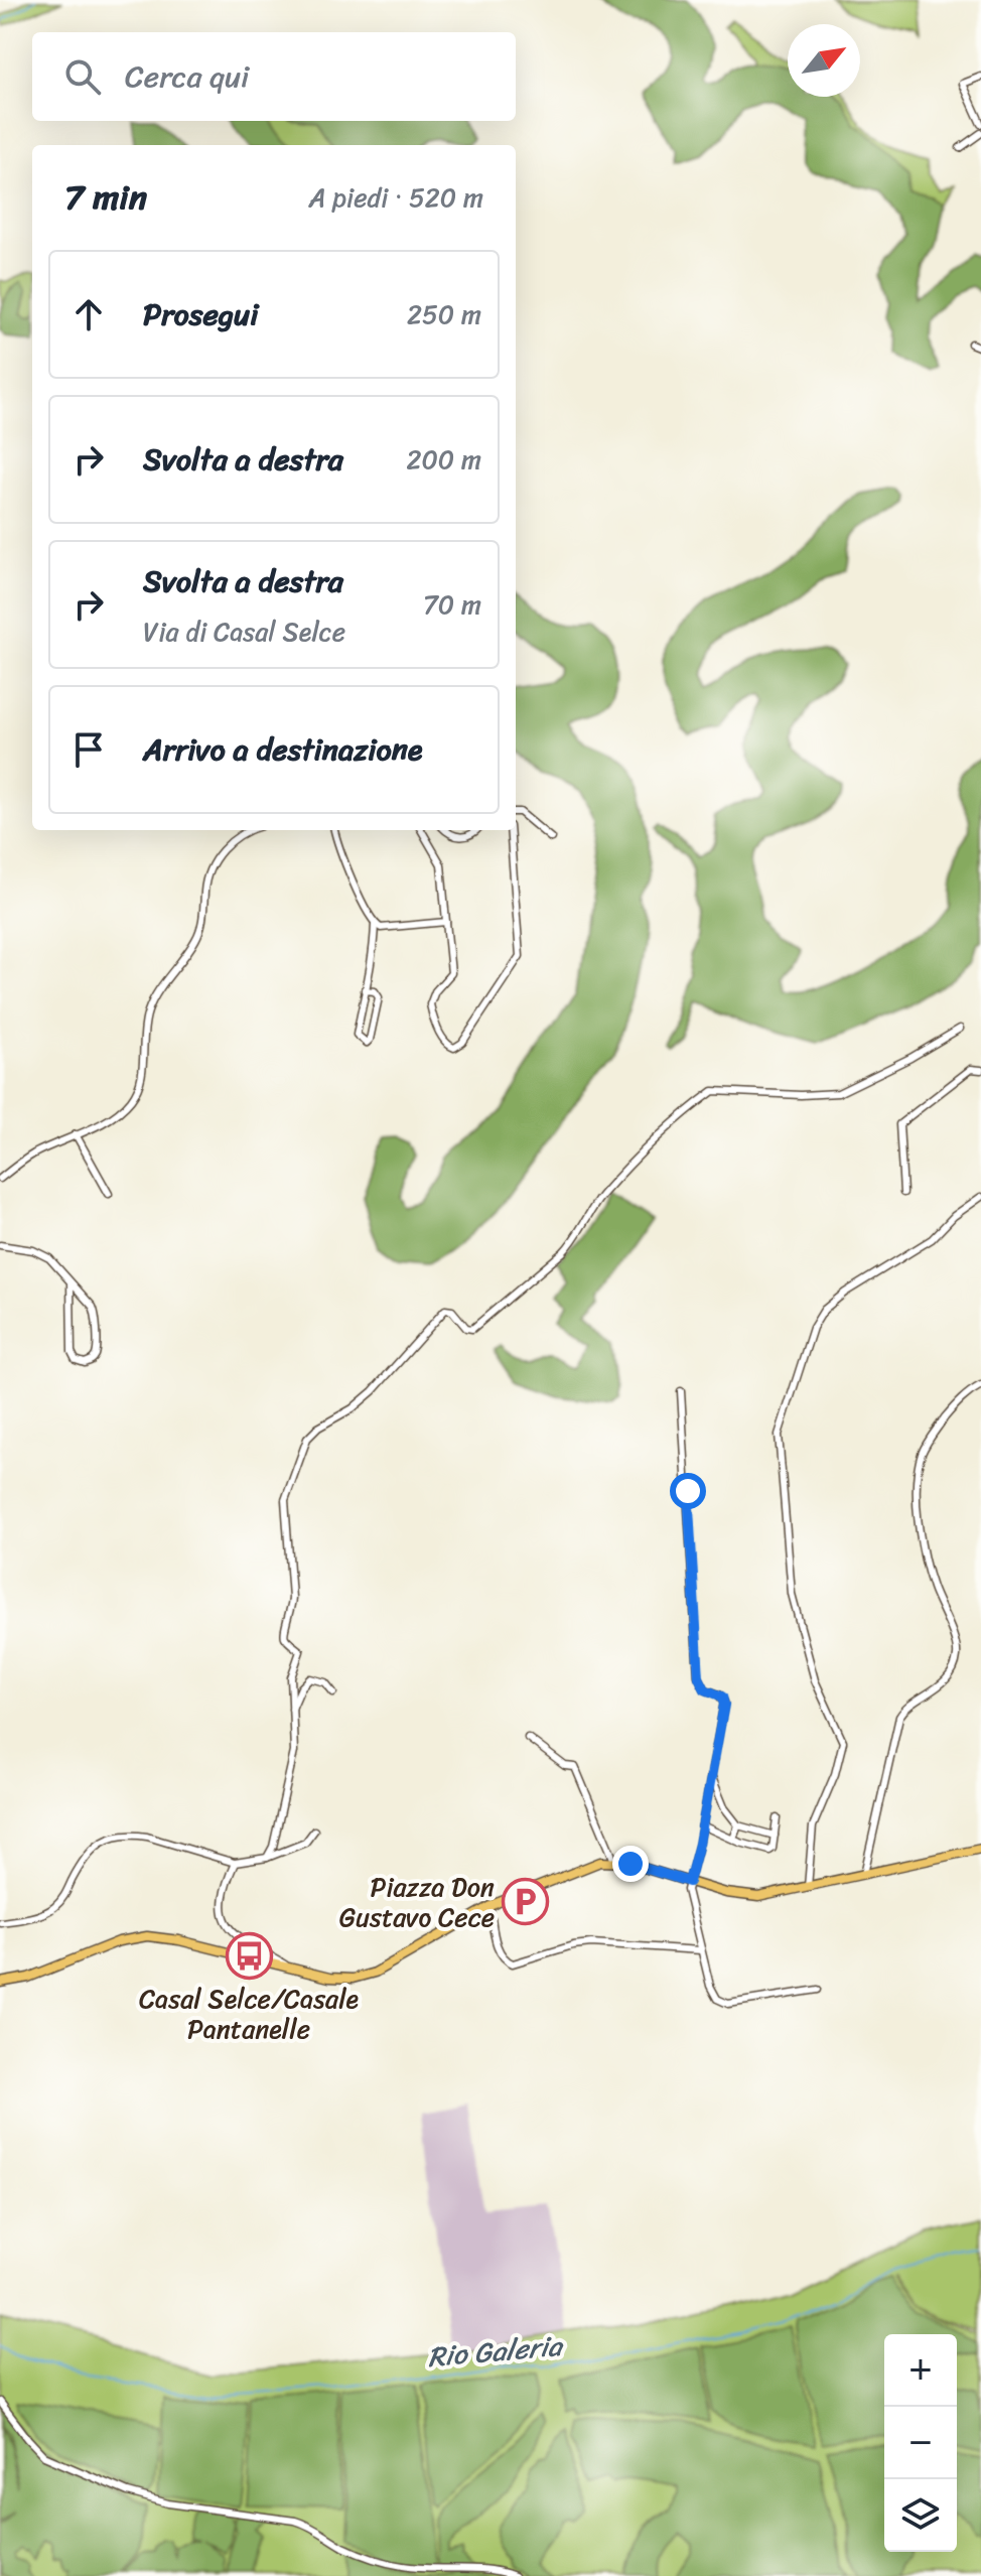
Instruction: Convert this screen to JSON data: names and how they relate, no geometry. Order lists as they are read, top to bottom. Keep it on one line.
{"water":["Rio Galeria"],"places":{"parking":["Piazza Don Gustavo Cece"],"bus stop":["Casal Selce/Casale Pantanelle"]},"north":"top right","page":{"search":"Cerca qui","heading":["7 min","A piedi · 520 m"],"list":[["Prosegui","250 m"],["Svolta a destra","200 m"],["Svolta a destra","Via di Casal Selce","70 m"],"Arrivo a destinazione"],"map_buttons":["+","−"]}}
